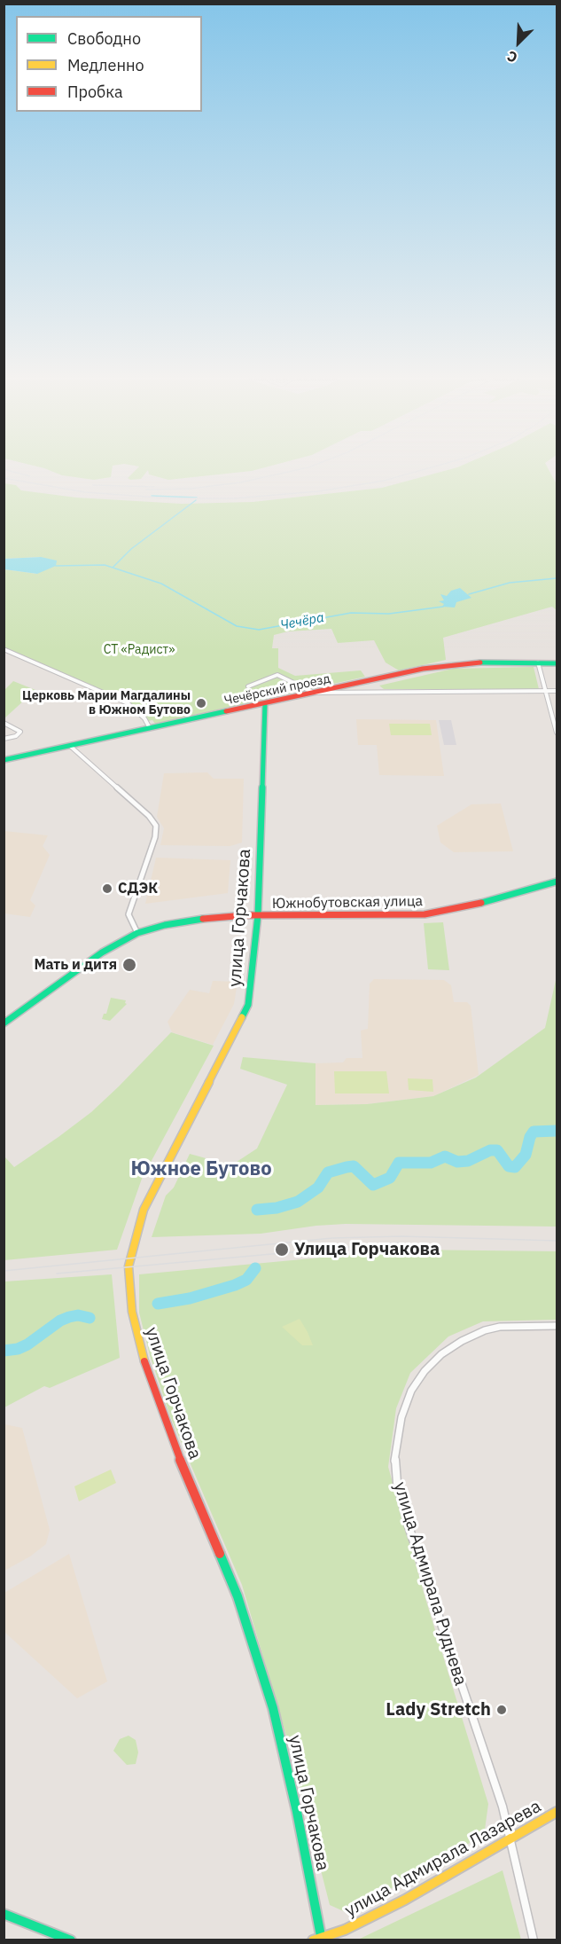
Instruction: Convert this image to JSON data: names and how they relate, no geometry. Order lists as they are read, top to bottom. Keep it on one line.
{"streets":{"street":["Чечёрский проезд","Южнобутовская улица","улица Горчакова","улица Адмирала Руднева","улица Адмирала Лазарева"]},"crossings":[["Чечёрский проезд","улица Горчакова"],["Южнобутовская улица","улица Горчакова"],["улица Горчакова","улица Адмирала Лазарева"],["улица Адмирала Руднева","улица Адмирала Лазарева"]],"districts":["Южное Бутово"],"water":["Чечёра"],"parks":["СТ «Радист»"],"places":["Церковь Марии Магдалины в Южном Бутово","СДЭК","Мать и дитя","Улица Горчакова","Lady Stretch"],"legend":["Свободно","Медленно","Пробка"],"north":"bottom left"}
